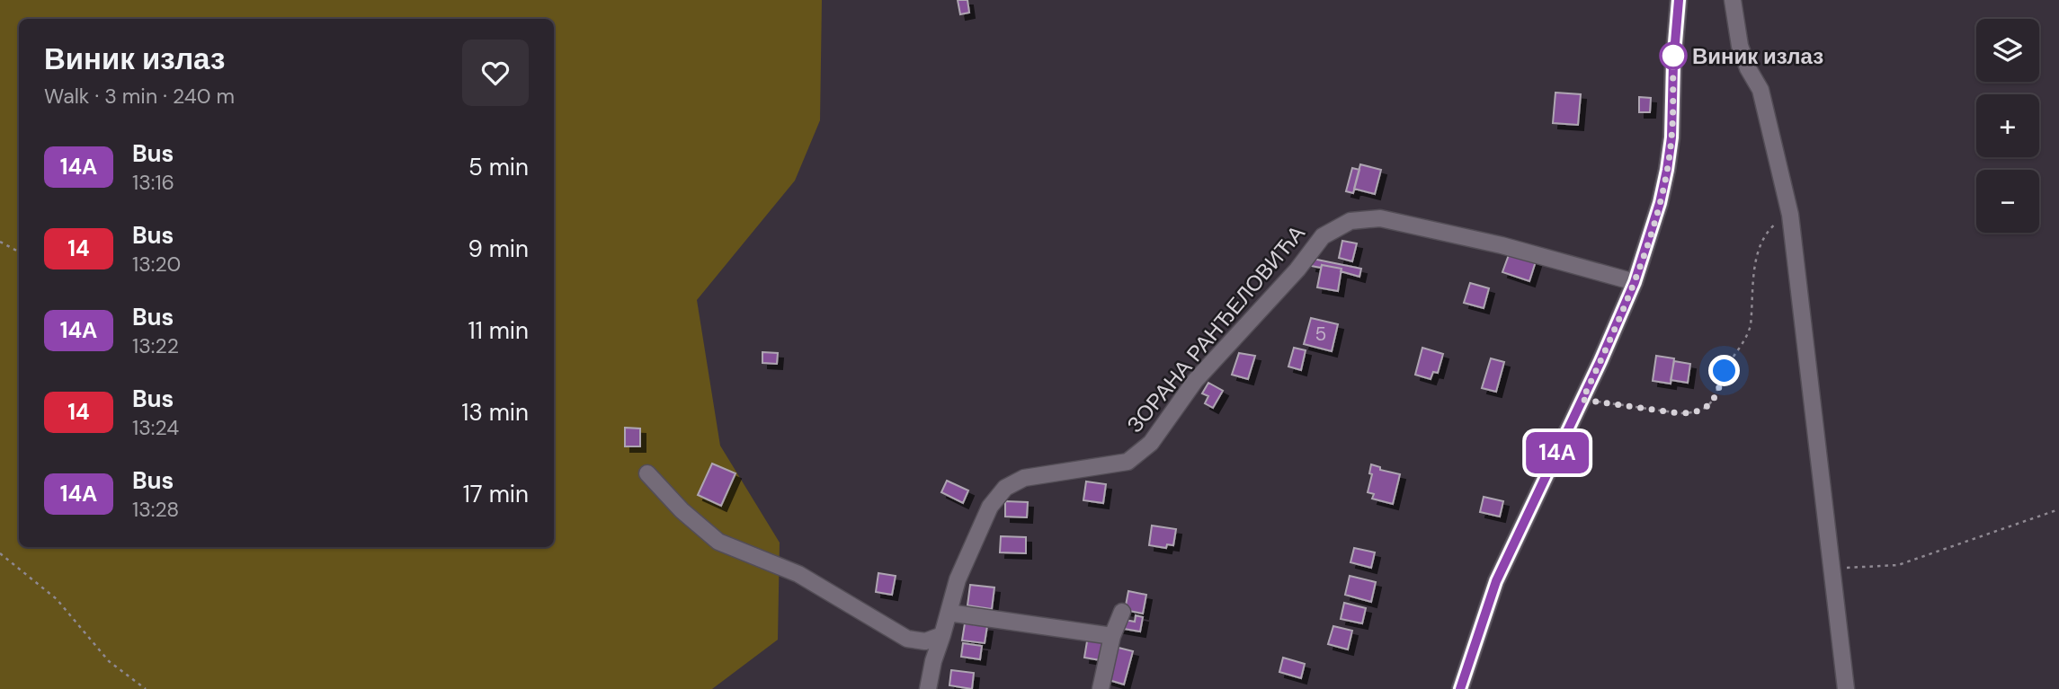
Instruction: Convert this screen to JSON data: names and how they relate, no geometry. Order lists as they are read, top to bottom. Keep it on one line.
{"streets":{"street":["ЗОРАНА РАНЂЕЛОВИЋА"]},"places":["Виник излаз"],"lines":["bus line 14А"],"house_numbers":["5"],"page":{"on_map":"14А","map_buttons":["+","−"],"heading":["Виник излаз","Walk · 3 min · 240 m"],"list":[{"mark":"14А","name":"Bus","note":"13:16","value":"5 min"},{"mark":"14","name":"Bus","note":"13:20","value":"9 min"},{"mark":"14А","name":"Bus","note":"13:22","value":"11 min"},{"mark":"14","name":"Bus","note":"13:24","value":"13 min"},{"mark":"14А","name":"Bus","note":"13:28","value":"17 min"}]}}
